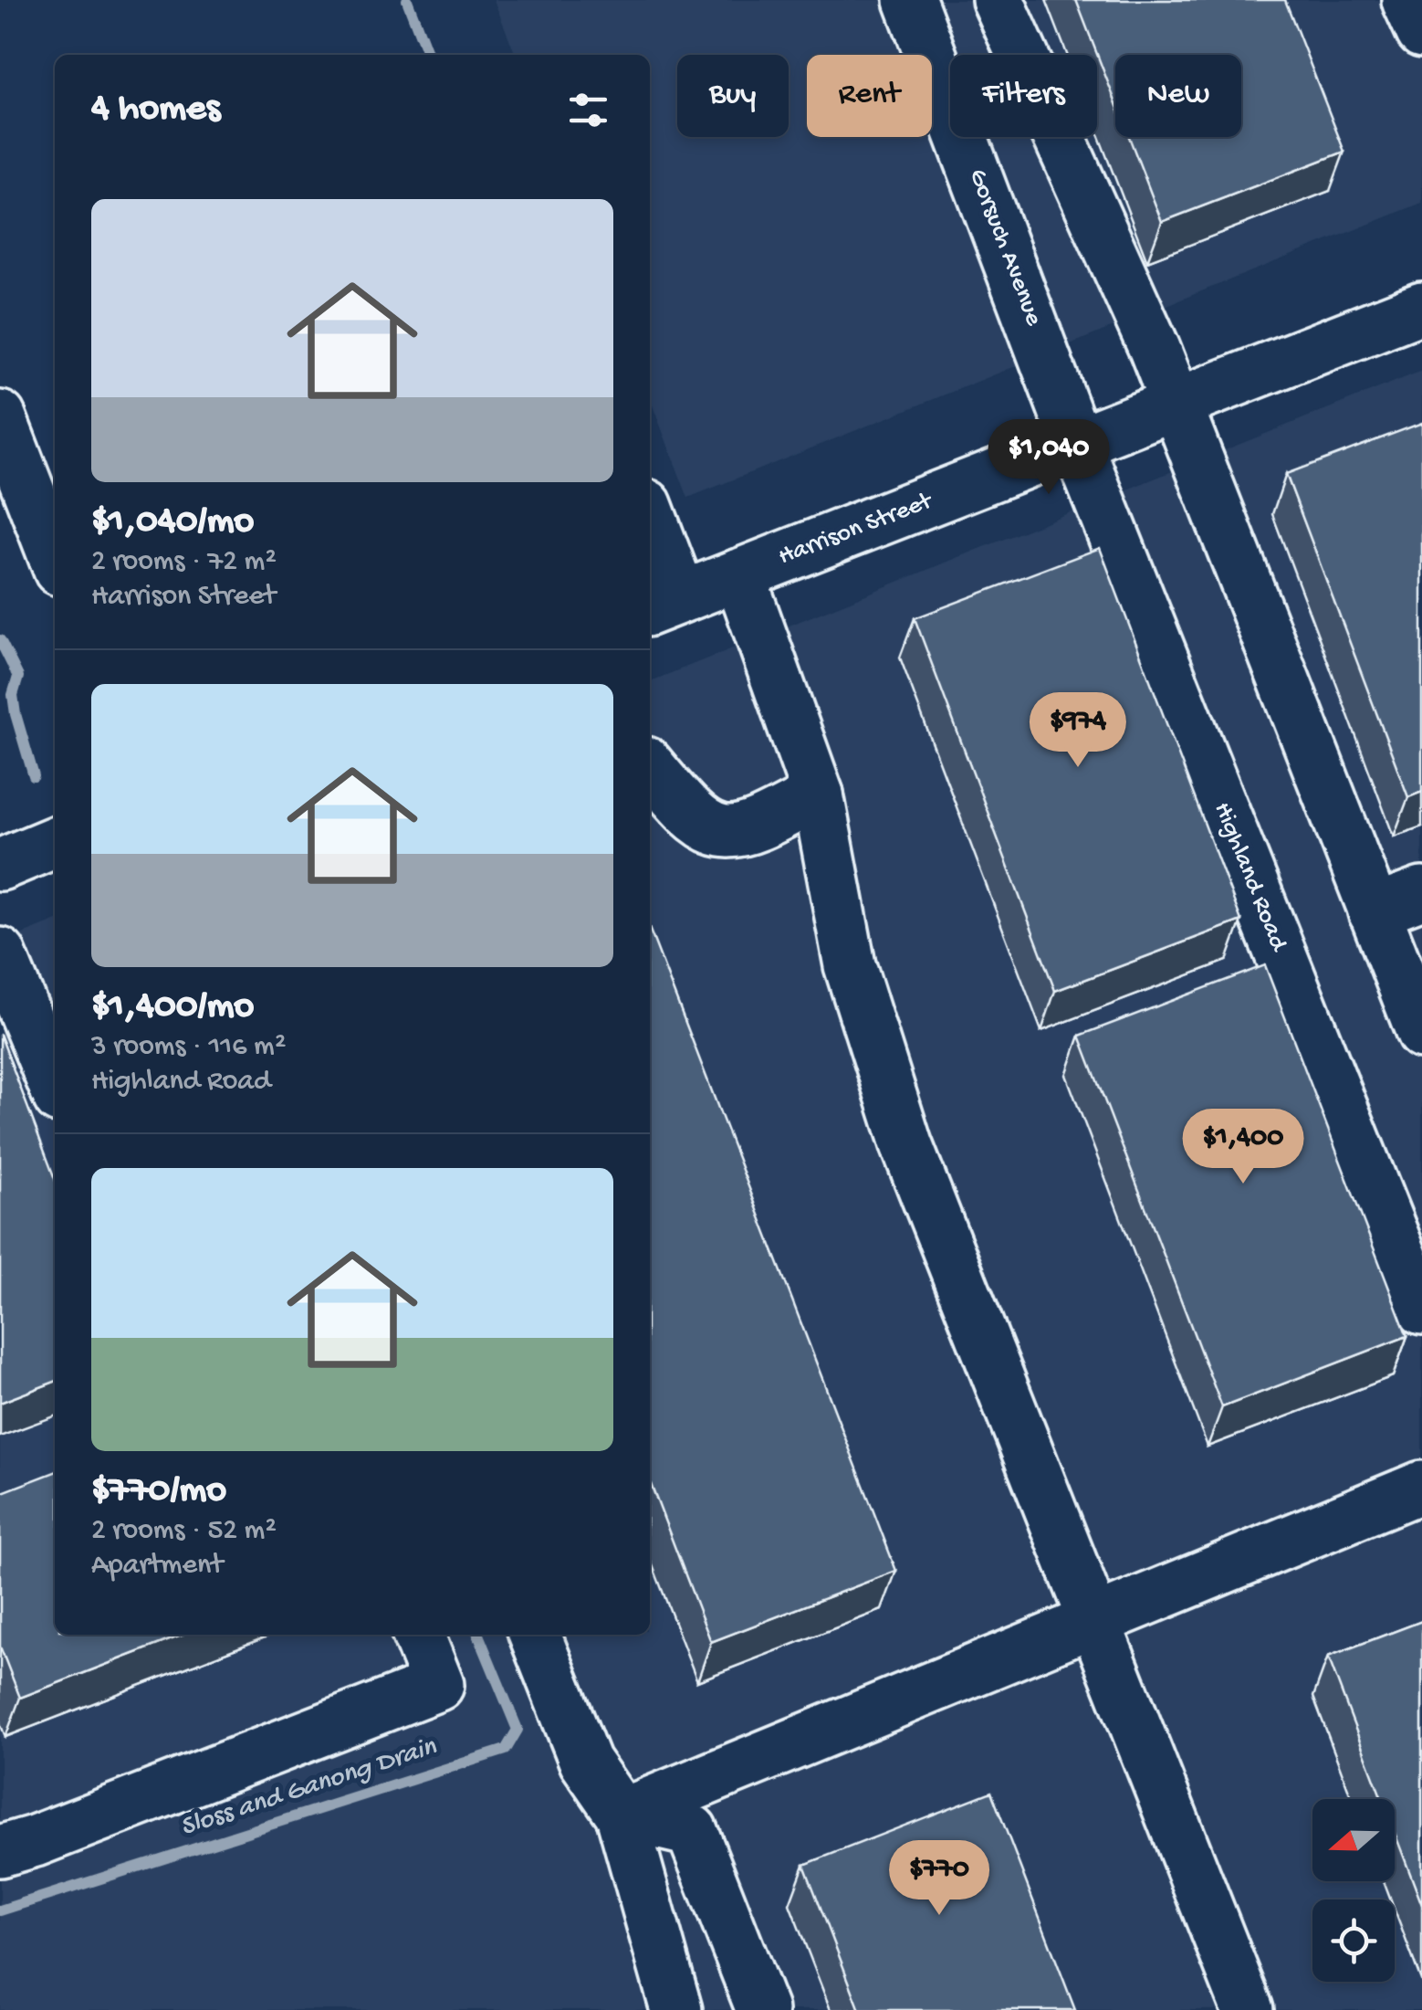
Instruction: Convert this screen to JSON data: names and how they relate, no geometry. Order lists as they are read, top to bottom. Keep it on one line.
{"streets":{"street":["Gorsuch Avenue","Harrison Street","Highland Road"]},"crossings":[["Gorsuch Avenue","Harrison Street"],["Gorsuch Avenue","Highland Road"],["Harrison Street","Highland Road"]],"water":["Sloss and Ganong Drain"],"north":"left","page":{"chip":["Buy","Rent","Filters","New"],"heading":"4 homes","list":[{"name":"$1,040/mo","note":"2 rooms · 72 m² · Harrison Street"},{"name":"$1,400/mo","note":"3 rooms · 116 m² · Highland Road"},{"name":"$770/mo","note":"2 rooms · 52 m² · Apartment"}],"price":["$1,040","$974","$1,400","$770"]}}
